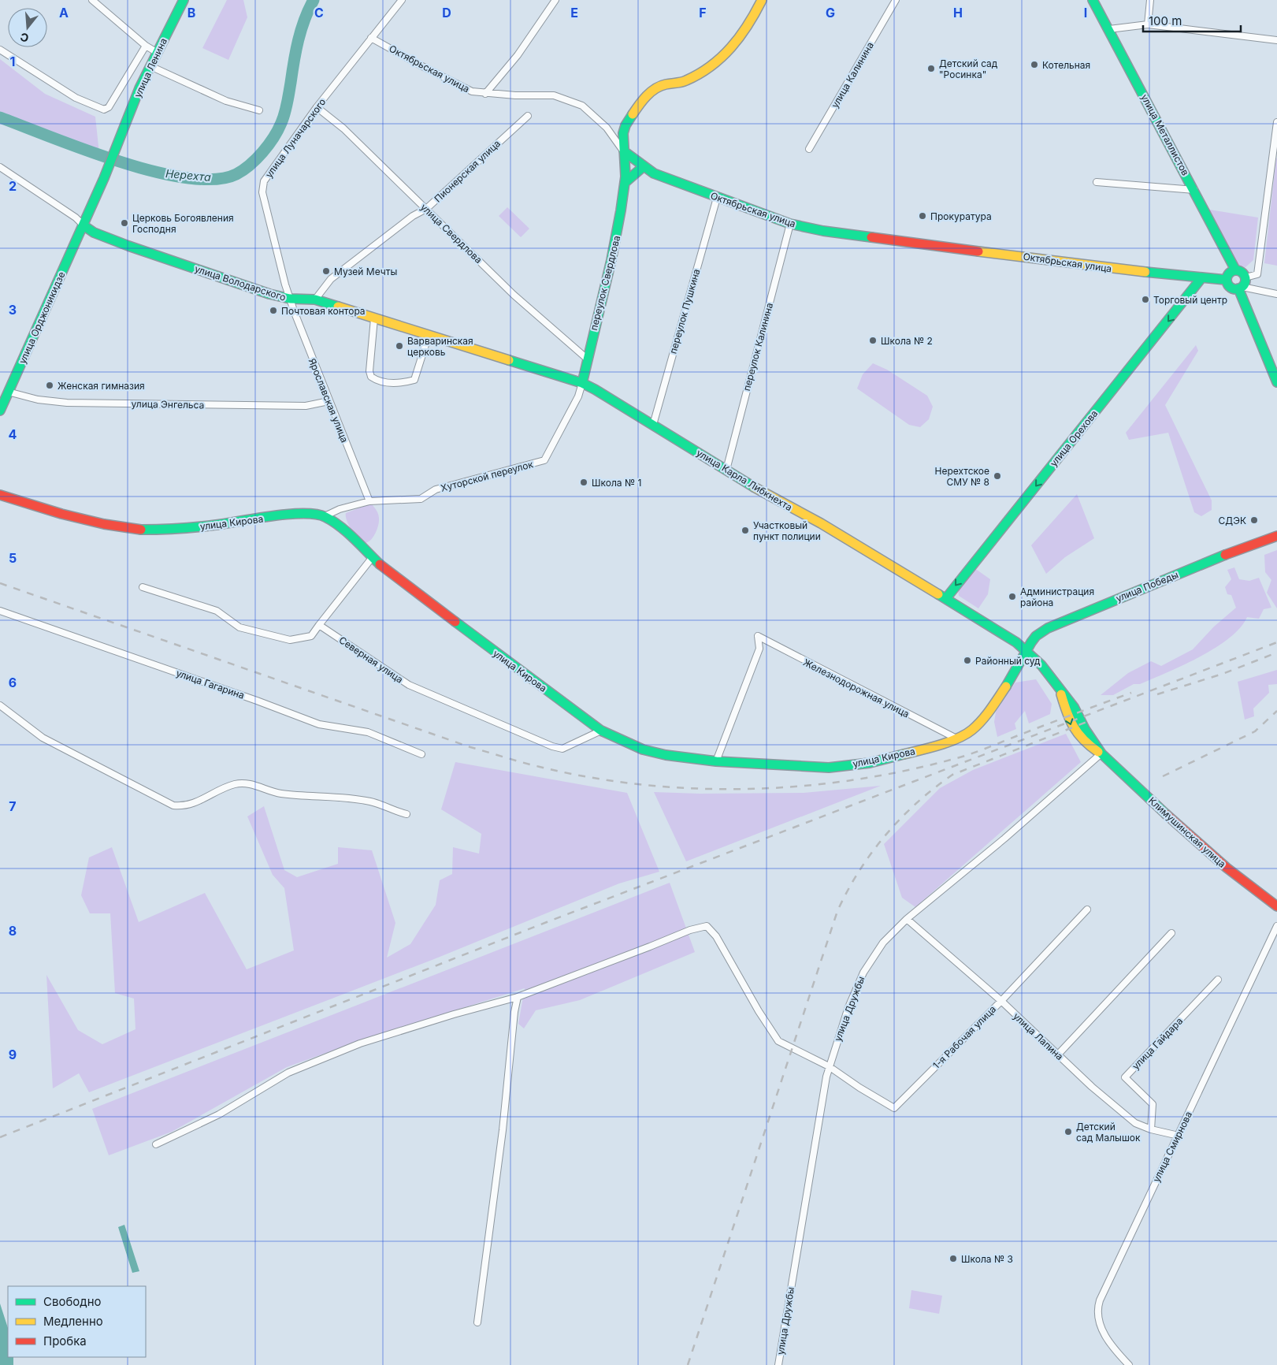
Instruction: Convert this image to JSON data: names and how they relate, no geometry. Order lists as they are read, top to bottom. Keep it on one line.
{"streets":{"main road":["улица Ленина","Октябрьская улица","улица Металлистов","улица Володарского","переулок Свердлова","улица Орджоникидзе","улица Орехова","улица Карла Либкнехта","улица Кирова","улица Победы","Климушинская улица"],"street":["улица Калинина","улица Луначарского","Пионерская улица","улица Свердлова","переулок Пушкина","переулок Калинина","Ярославская улица","улица Энгельса","Хуторской переулок","Северная улица","улица Гагарина","Железнодорожная улица","улица Дружбы","улица Лапина","1-я Рабочая улица","улица Гайдара","улица Смирнова"]},"crossings":[["улица Ленина","улица Володарского"],["улица Ленина","улица Орджоникидзе"],["Октябрьская улица","улица Металлистов"],["Октябрьская улица","улица Луначарского"],["Октябрьская улица","переулок Свердлова"],["Октябрьская улица","переулок Пушкина"],["Октябрьская улица","переулок Калинина"],["Октябрьская улица","улица Орехова"],["улица Луначарского","улица Свердлова"],["улица Луначарского","улица Володарского"],["улица Луначарского","Ярославская улица"],["Пионерская улица","улица Свердлова"],["Пионерская улица","улица Володарского"],["улица Свердлова","переулок Свердлова"],["улица Володарского","переулок Свердлова"],["улица Володарского","улица Орджоникидзе"],["улица Володарского","Ярославская улица"],["улица Володарского","Хуторской переулок"],["улица Володарского","улица Карла Либкнехта"],["переулок Свердлова","Хуторской переулок"],["переулок Свердлова","улица Карла Либкнехта"],["переулок Пушкина","улица Карла Либкнехта"],["улица Орджоникидзе","улица Энгельса"],["переулок Калинина","улица Карла Либкнехта"],["Ярославская улица","улица Энгельса"],["Ярославская улица","Хуторской переулок"],["улица Орехова","улица Карла Либкнехта"],["Хуторской переулок","улица Карла Либкнехта"],["Хуторской переулок","улица Кирова"],["улица Карла Либкнехта","улица Кирова"],["улица Карла Либкнехта","улица Победы"],["улица Карла Либкнехта","Климушинская улица"],["улица Кирова","улица Победы"],["улица Кирова","Северная улица"],["улица Кирова","Железнодорожная улица"],["улица Кирова","Климушинская улица"],["улица Победы","Климушинская улица"],["Климушинская улица","улица Дружбы"],["улица Дружбы","улица Лапина"],["улица Дружбы","1-я Рабочая улица"],["улица Лапина","1-я Рабочая улица"],["улица Лапина","улица Гайдара"],["улица Лапина","улица Смирнова"]],"one_way":["улица Орехова"],"water":["Нерехта"],"places":["Котельная","Детский сад \"Росинка\"","Прокуратура","Церковь Богоявления Господня","Музей Мечты","Торговый центр","Почтовая контора","Школа № 2","Варваринская церковь","Женская гимназия","Нерехтское СМУ № 8","Школа № 1","СДЭК","Участковый пункт полиции","Администрация района","Районный суд","Детский сад Малышок","Школа № 3"],"legend":["Свободно","Медленно","Пробка"],"scale_bar":"100 m","north":"bottom","grid":{"columns":["A","B","C","D","E","F","G","H","I"],"rows":["1","2","3","4","5","6","7","8","9"]}}
